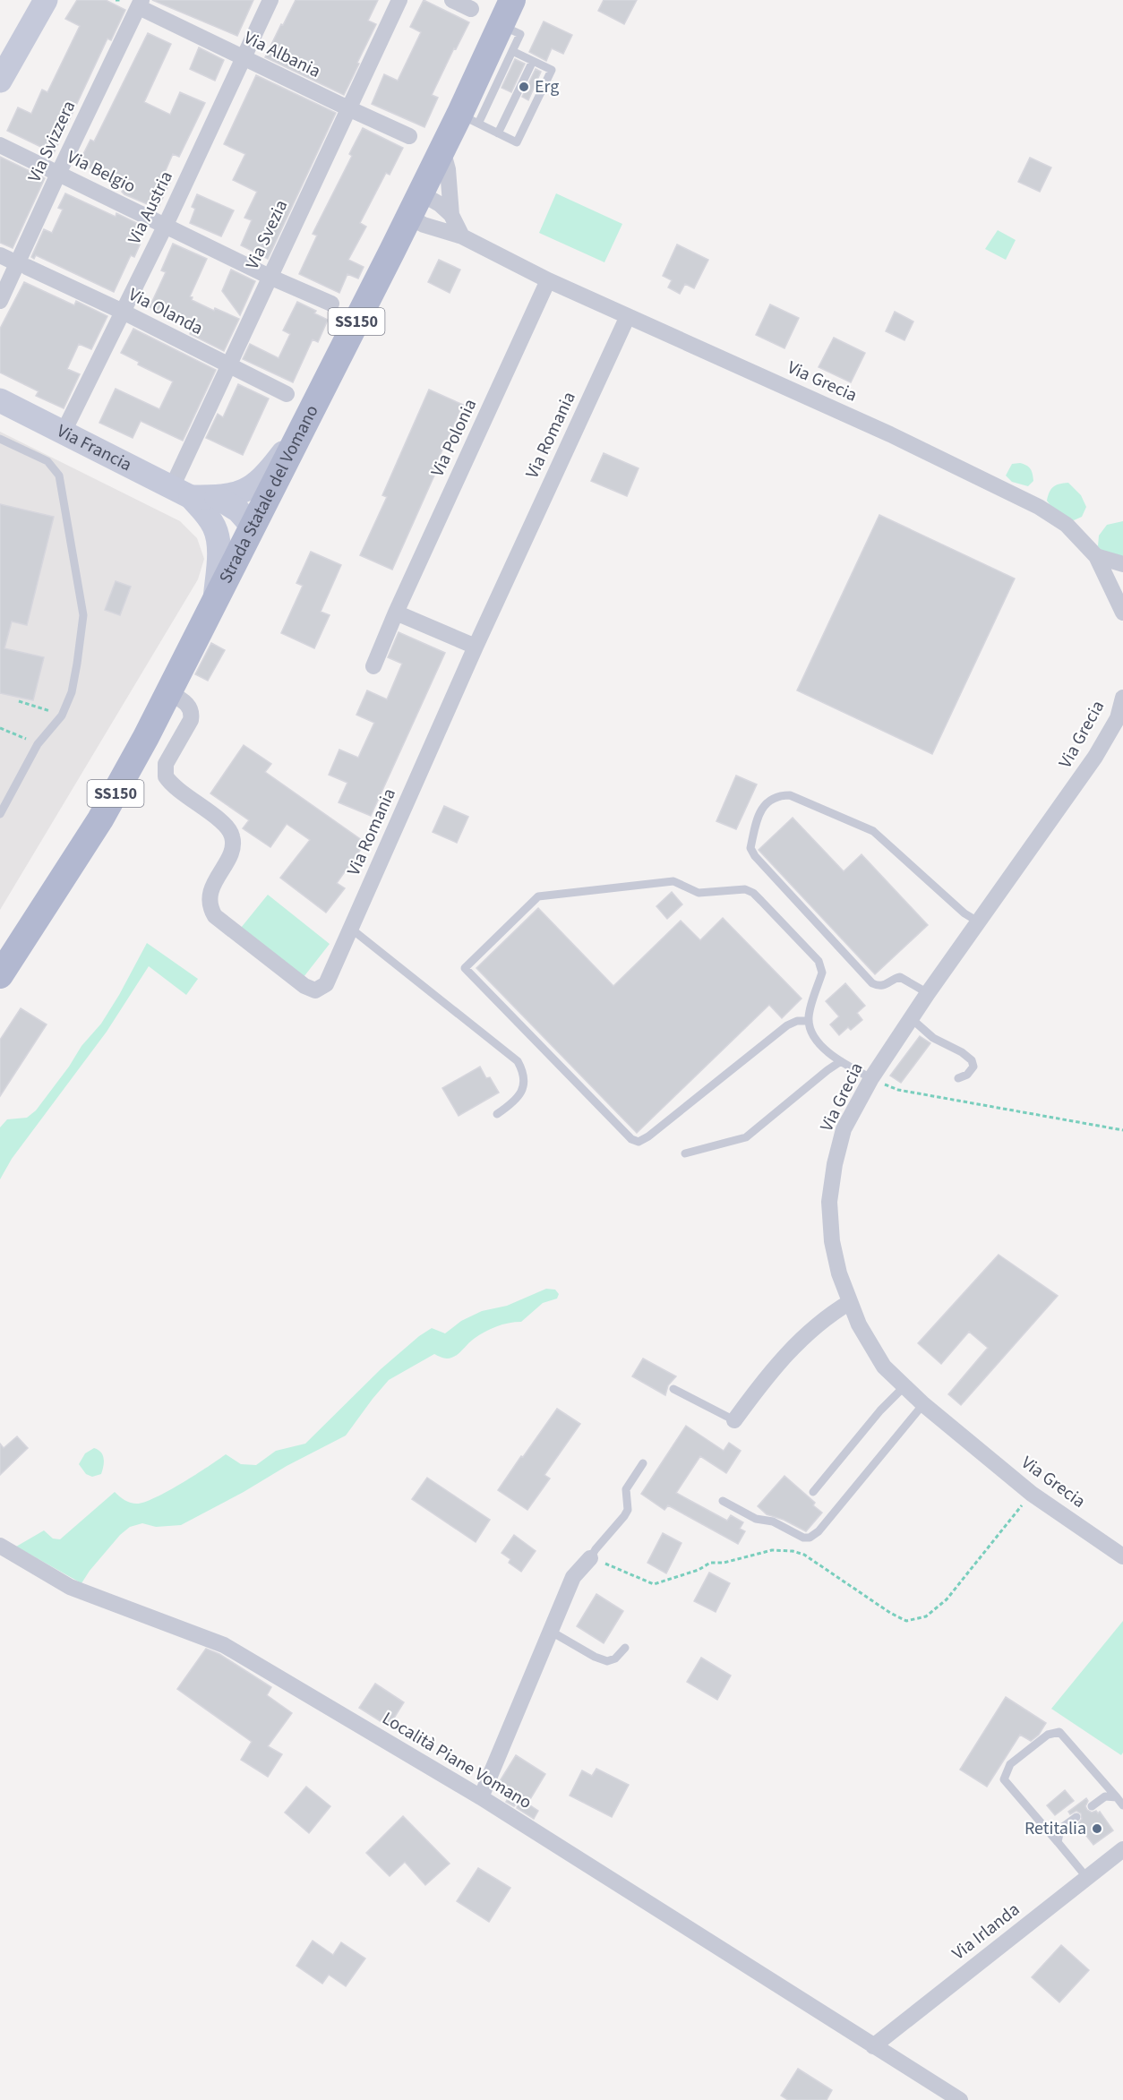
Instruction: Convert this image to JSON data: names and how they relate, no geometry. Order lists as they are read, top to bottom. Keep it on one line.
{"streets":{"main road":["SS150","Via Francia","Strada Statale del Vomano"],"street":["Via Albania","Via Svizzera","Via Belgio","Via Austria","Via Svezia","Via Olanda","Via Grecia","Via Romania","Via Polonia","Località Piane Vomano","Via Irlanda"]},"crossings":[["Via Albania","Via Svizzera"],["Via Albania","Via Austria"],["Via Albania","Via Svezia"],["Via Svizzera","Via Belgio"],["Via Svizzera","Via Olanda"],["Via Belgio","Via Austria"],["Via Belgio","Via Svezia"],["Via Austria","Via Olanda"],["Via Austria","Via Francia"],["Via Svezia","Via Olanda"],["Via Svezia","Via Francia"],["Via Grecia","Via Romania"],["Via Grecia","Via Polonia"],["Via Grecia","Strada Statale del Vomano"],["Via Romania","Strada Statale del Vomano"],["Via Francia","Strada Statale del Vomano"],["Località Piane Vomano","Via Irlanda"]],"places":["Erg","Retitalia"]}
